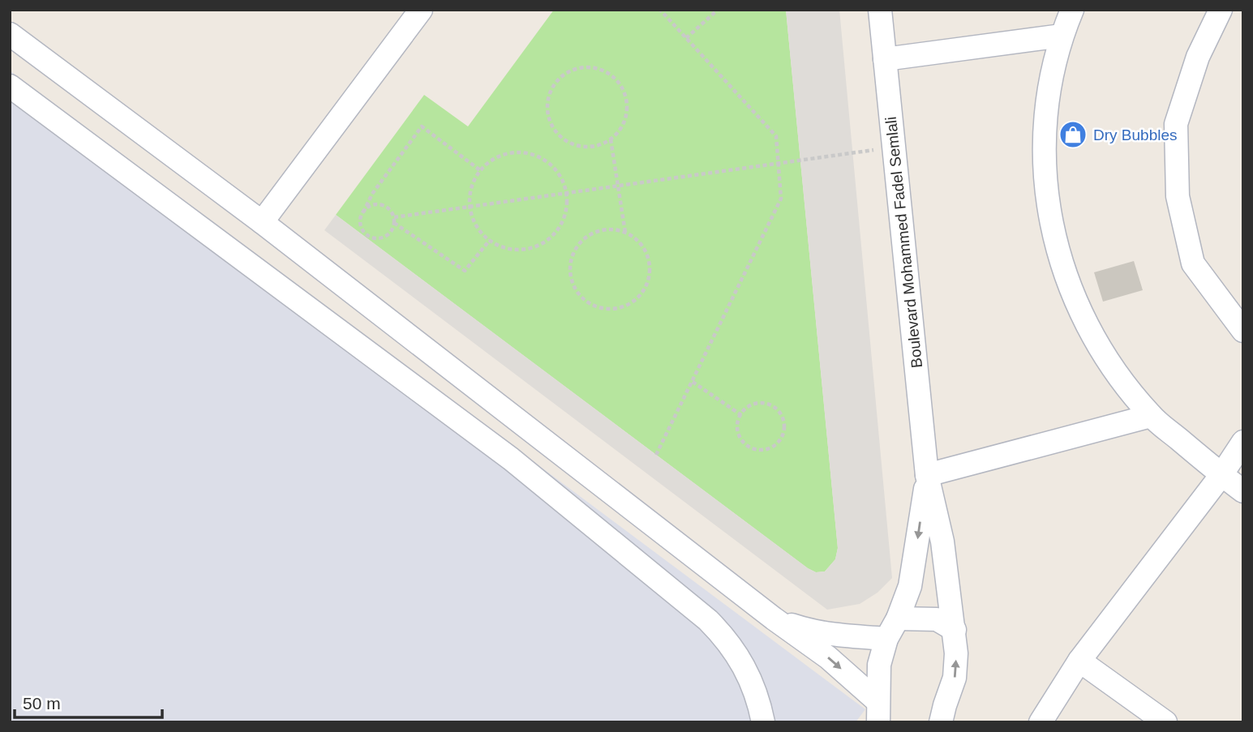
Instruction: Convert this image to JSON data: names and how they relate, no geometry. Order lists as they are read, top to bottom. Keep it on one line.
{"streets":{"street":["Boulevard Mohammed Fadel Semlali"]},"places":{"shop":["Dry Bubbles"]},"scale_bar":"50 m"}
